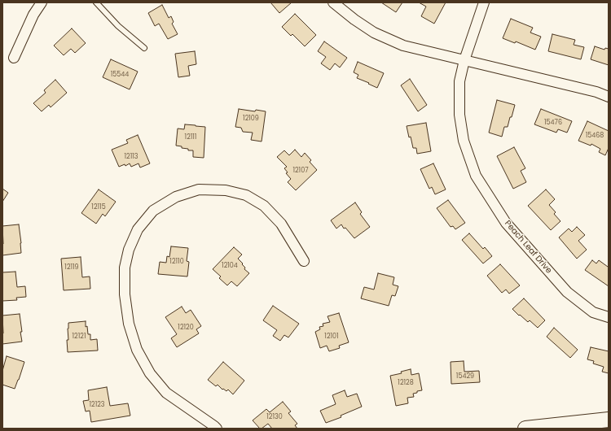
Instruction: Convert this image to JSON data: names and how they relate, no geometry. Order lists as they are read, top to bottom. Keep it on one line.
{"streets":{"street":["Peach Leaf Drive"]},"house_numbers":["15544","12109","15476","15468","12111","12113","12107","12115","12110","12104","12119","12120","12121","12101","15429","12128","12123","12130"]}
